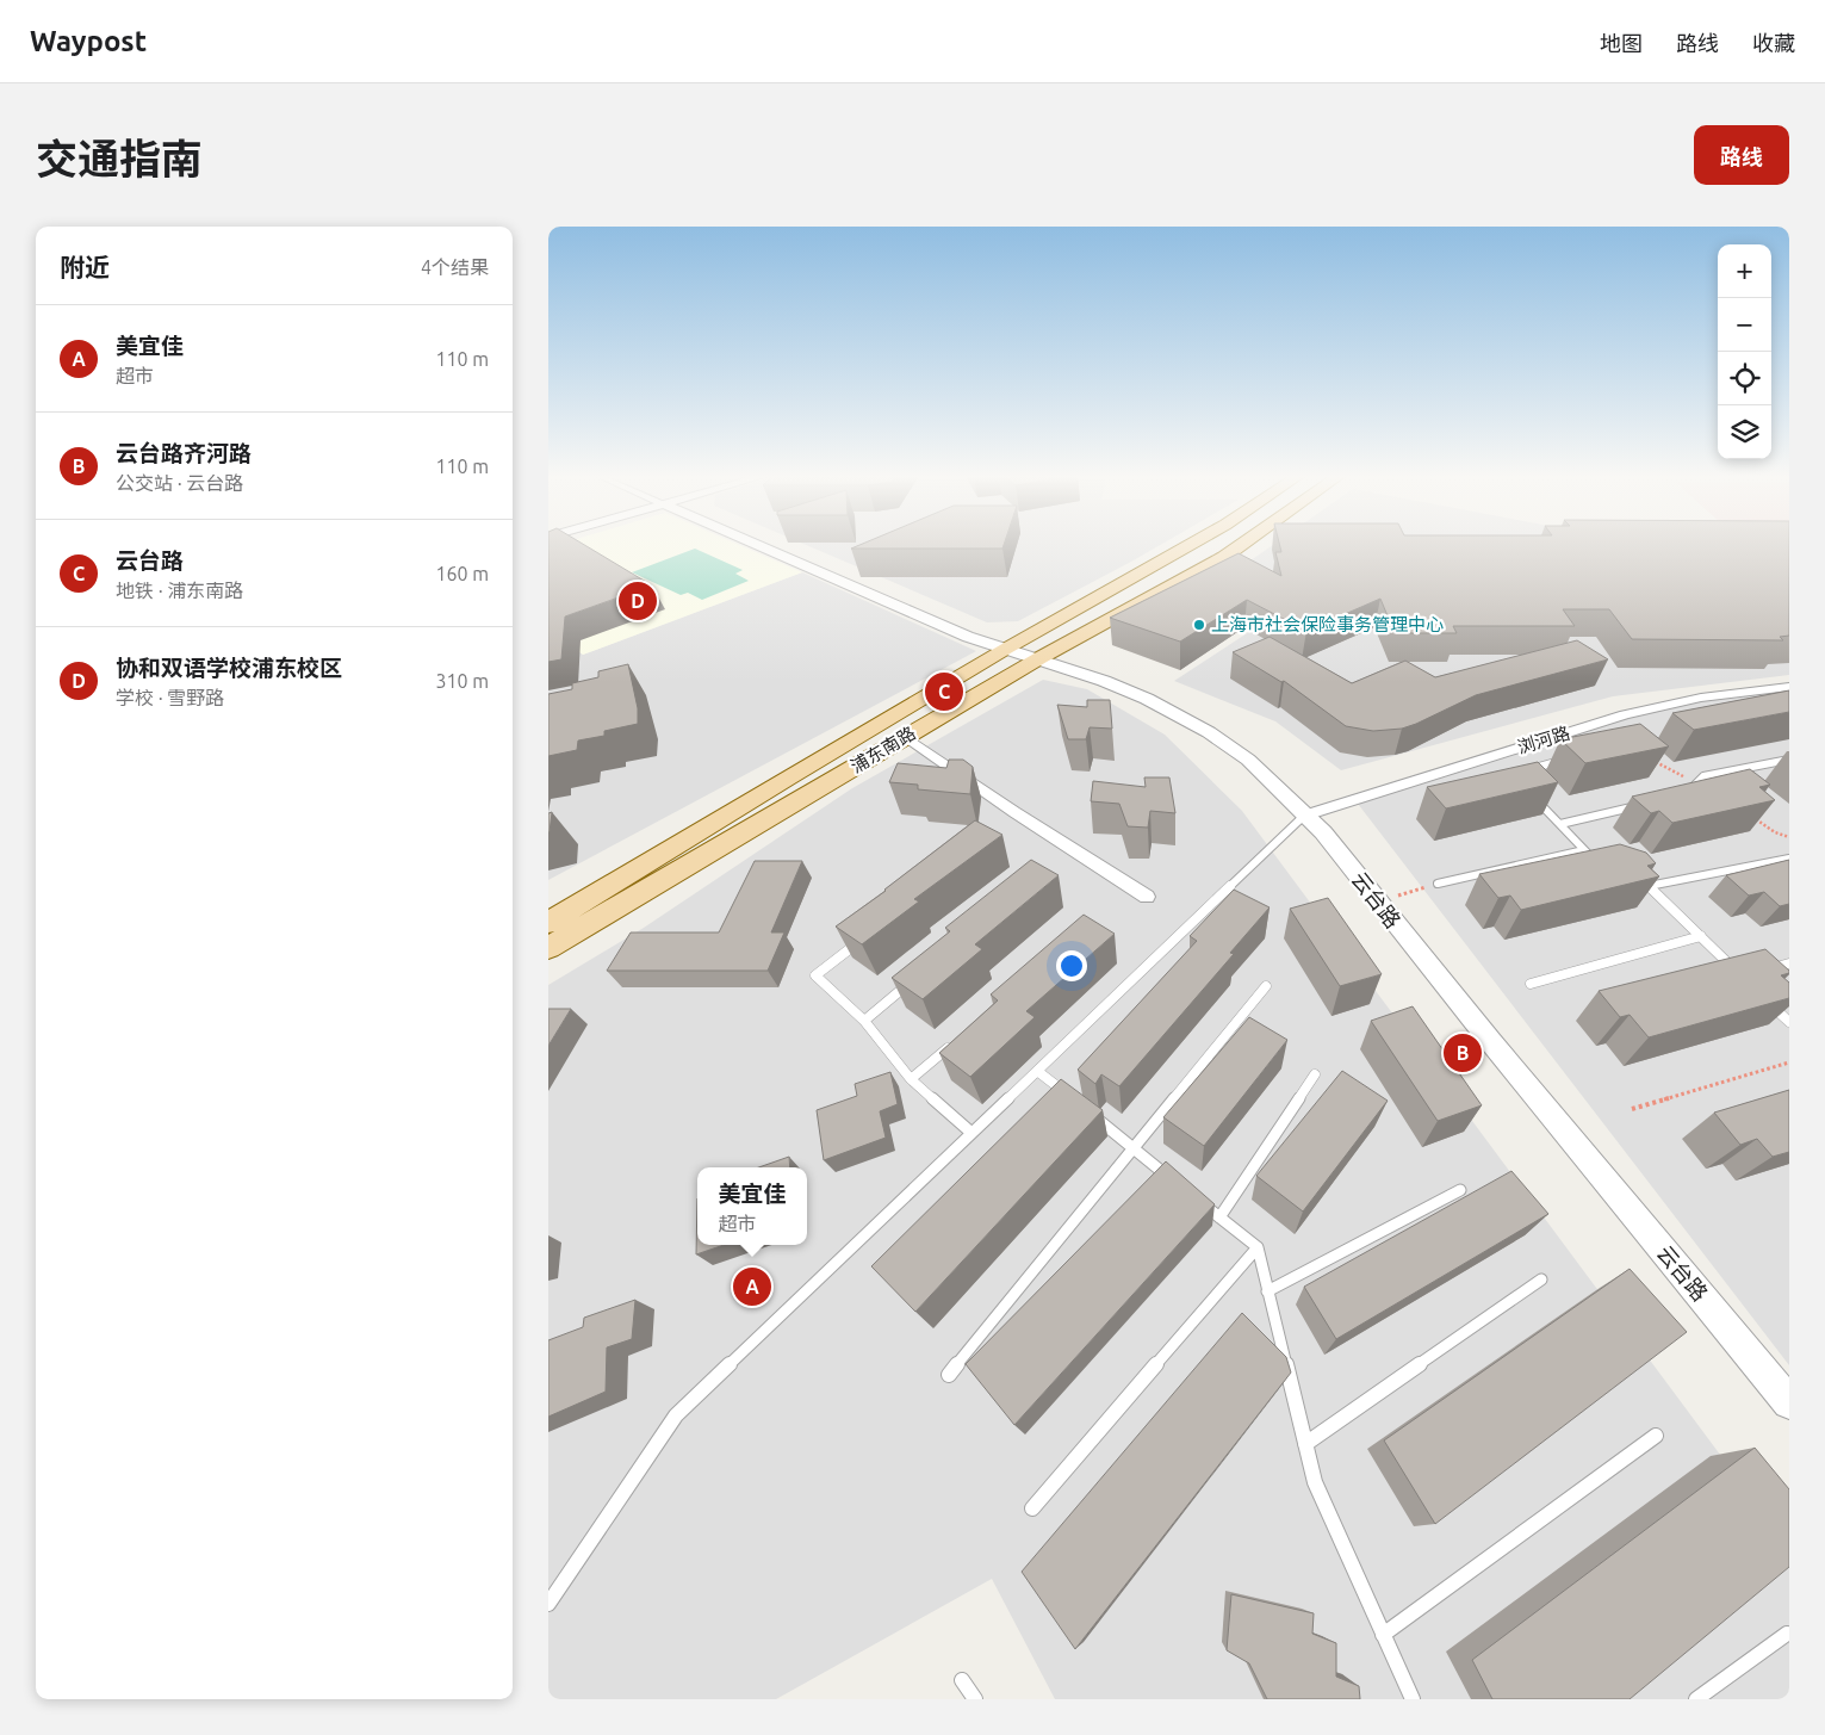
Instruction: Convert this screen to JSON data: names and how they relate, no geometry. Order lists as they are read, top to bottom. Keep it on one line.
{"streets":{"main road":["浦东南路"],"street":["浏河路","云台路"]},"crossings":[["浏河路","云台路"],["浦东南路","云台路"]],"places":["上海市社会保险事务管理中心"],"page":{"header":"Waypost","nav":["地图","路线","收藏"],"title":"交通指南","buttons":"路线","heading":["附近","4个结果"],"map_buttons":["+","−"],"list":[{"mark":"A","name":"美宜佳","note":"超市","value":"110 m"},{"mark":"B","name":"云台路齐河路","note":"公交站 · 云台路","value":"110 m"},{"mark":"C","name":"云台路","note":"地铁 · 浦东南路","value":"160 m"},{"mark":"D","name":"协和双语学校浦东校区","note":"学校 · 雪野路","value":"310 m"}],"pins":["D","C","B","A"],"popup":["美宜佳","超市"]}}
